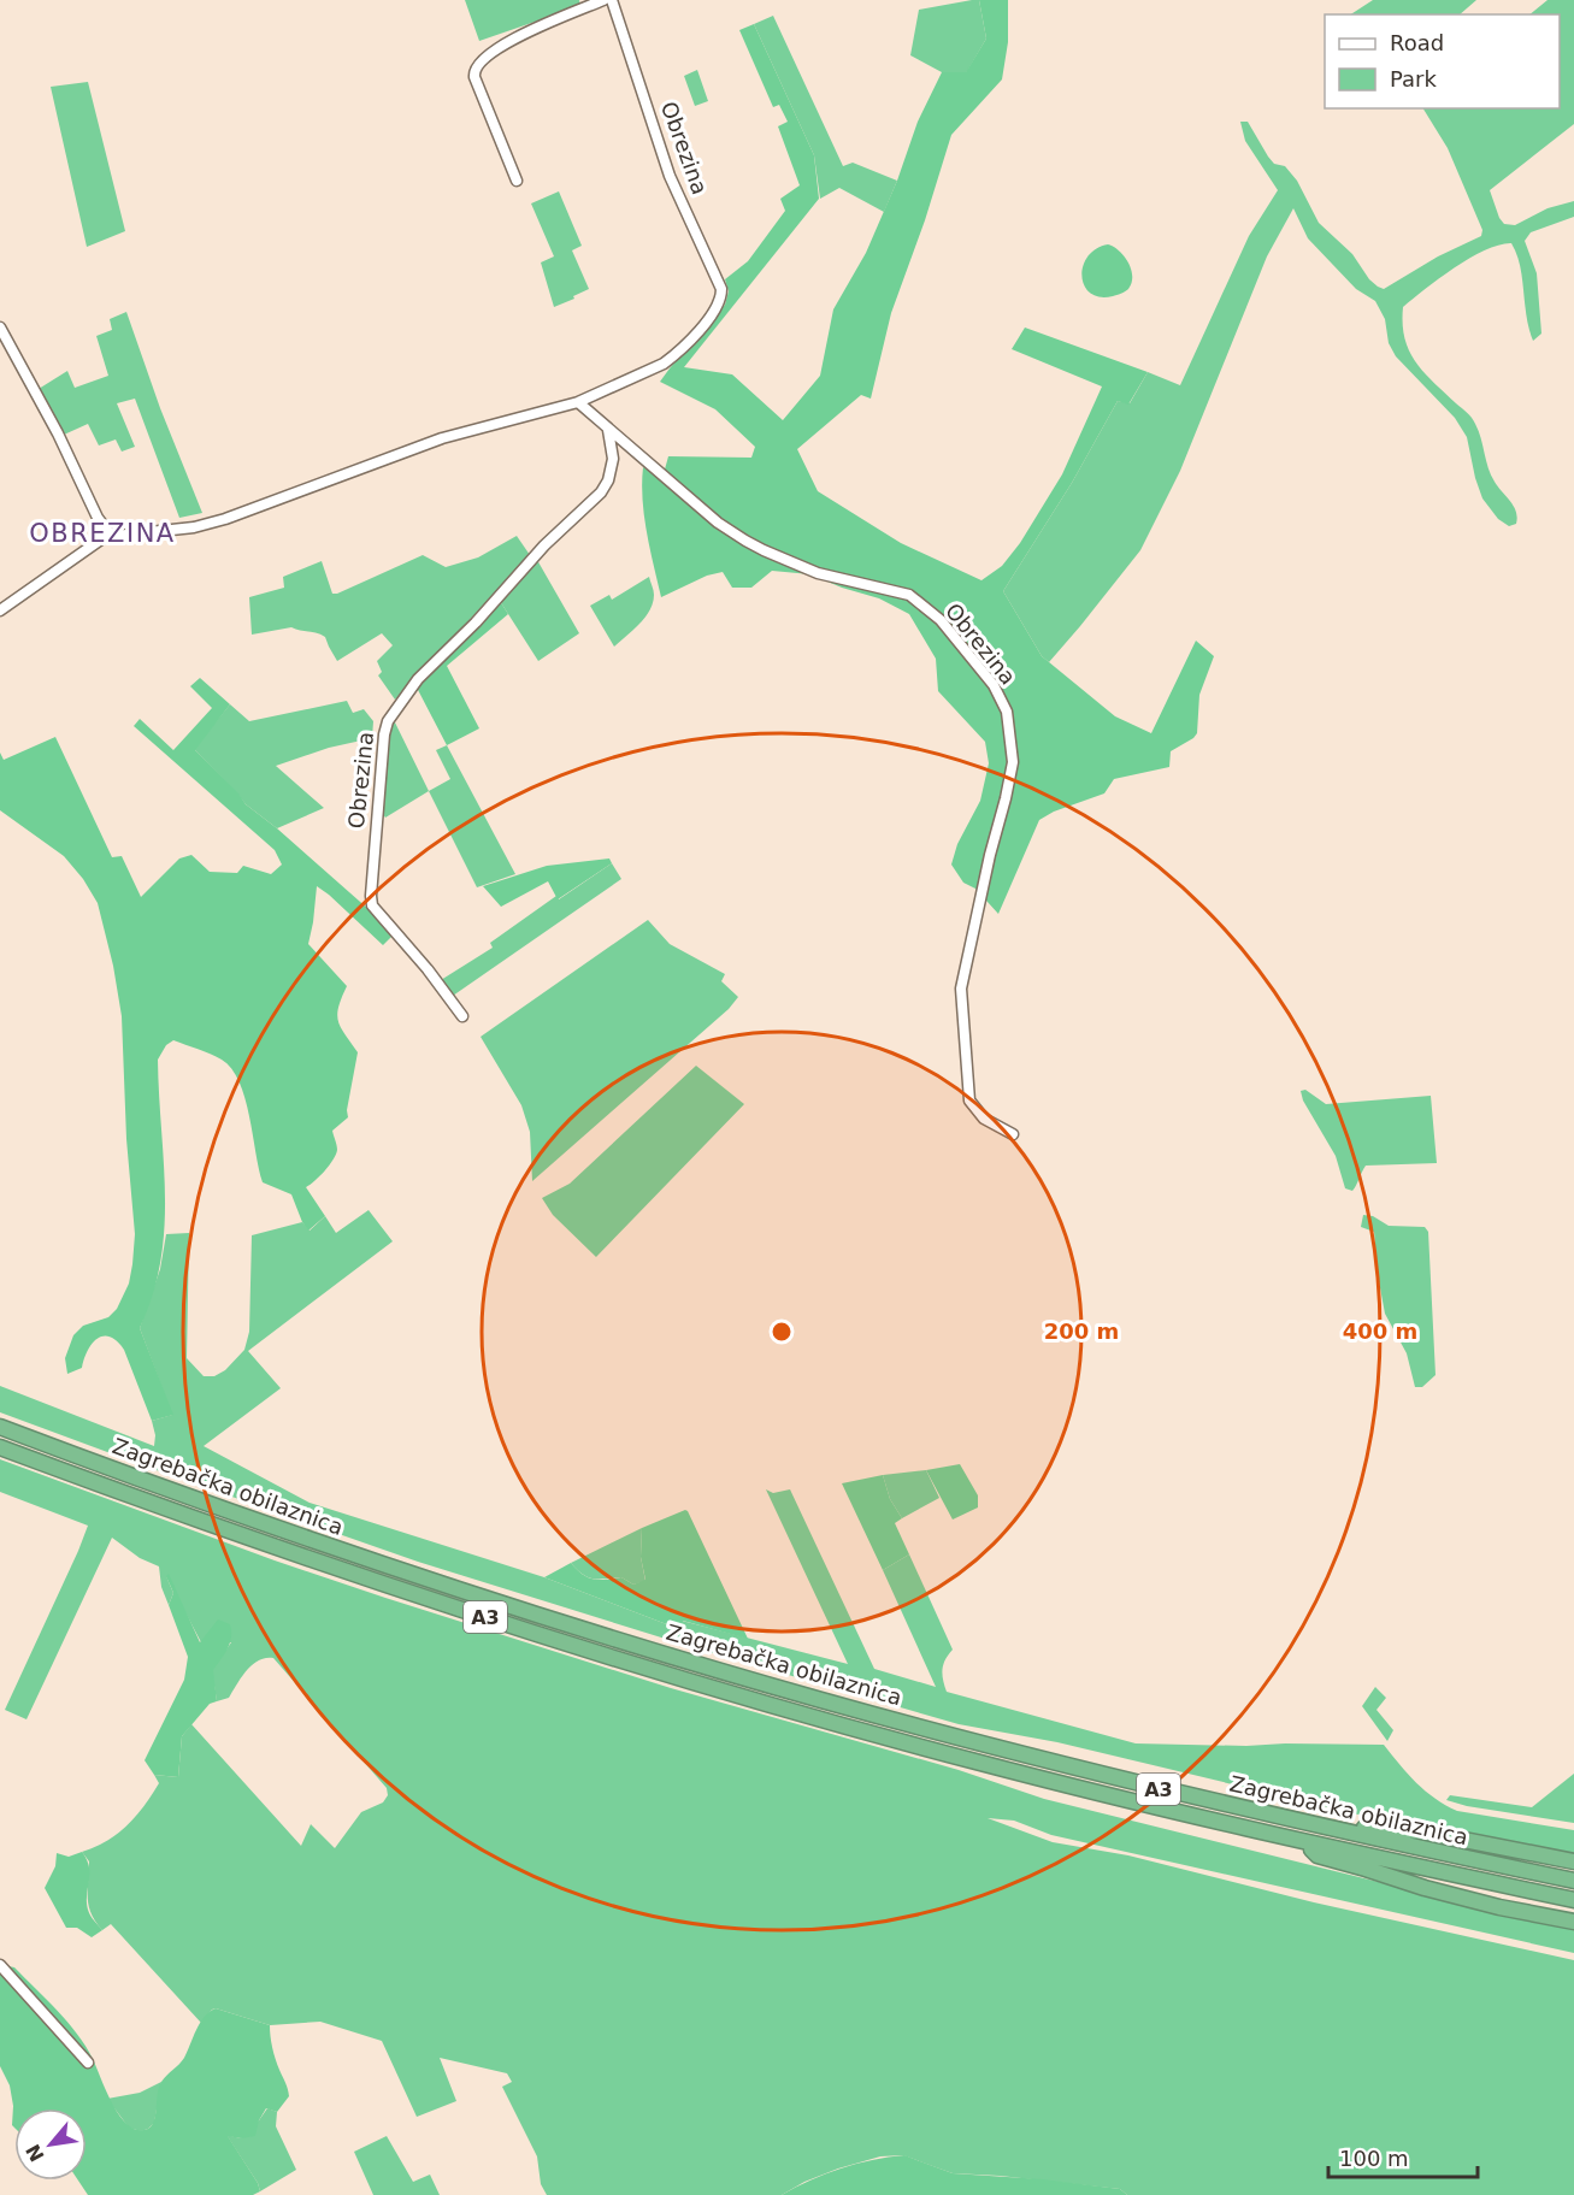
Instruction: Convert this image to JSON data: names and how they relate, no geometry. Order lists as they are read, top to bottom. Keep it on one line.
{"streets":{"highway":["Zagrebačka obilaznica","A3"],"street":["Obrezina"]},"districts":["OBREZINA"],"legend":["Road","Park"],"scale_bar":"100 m","north":"bottom left","rings":["200 m","400 m"]}
